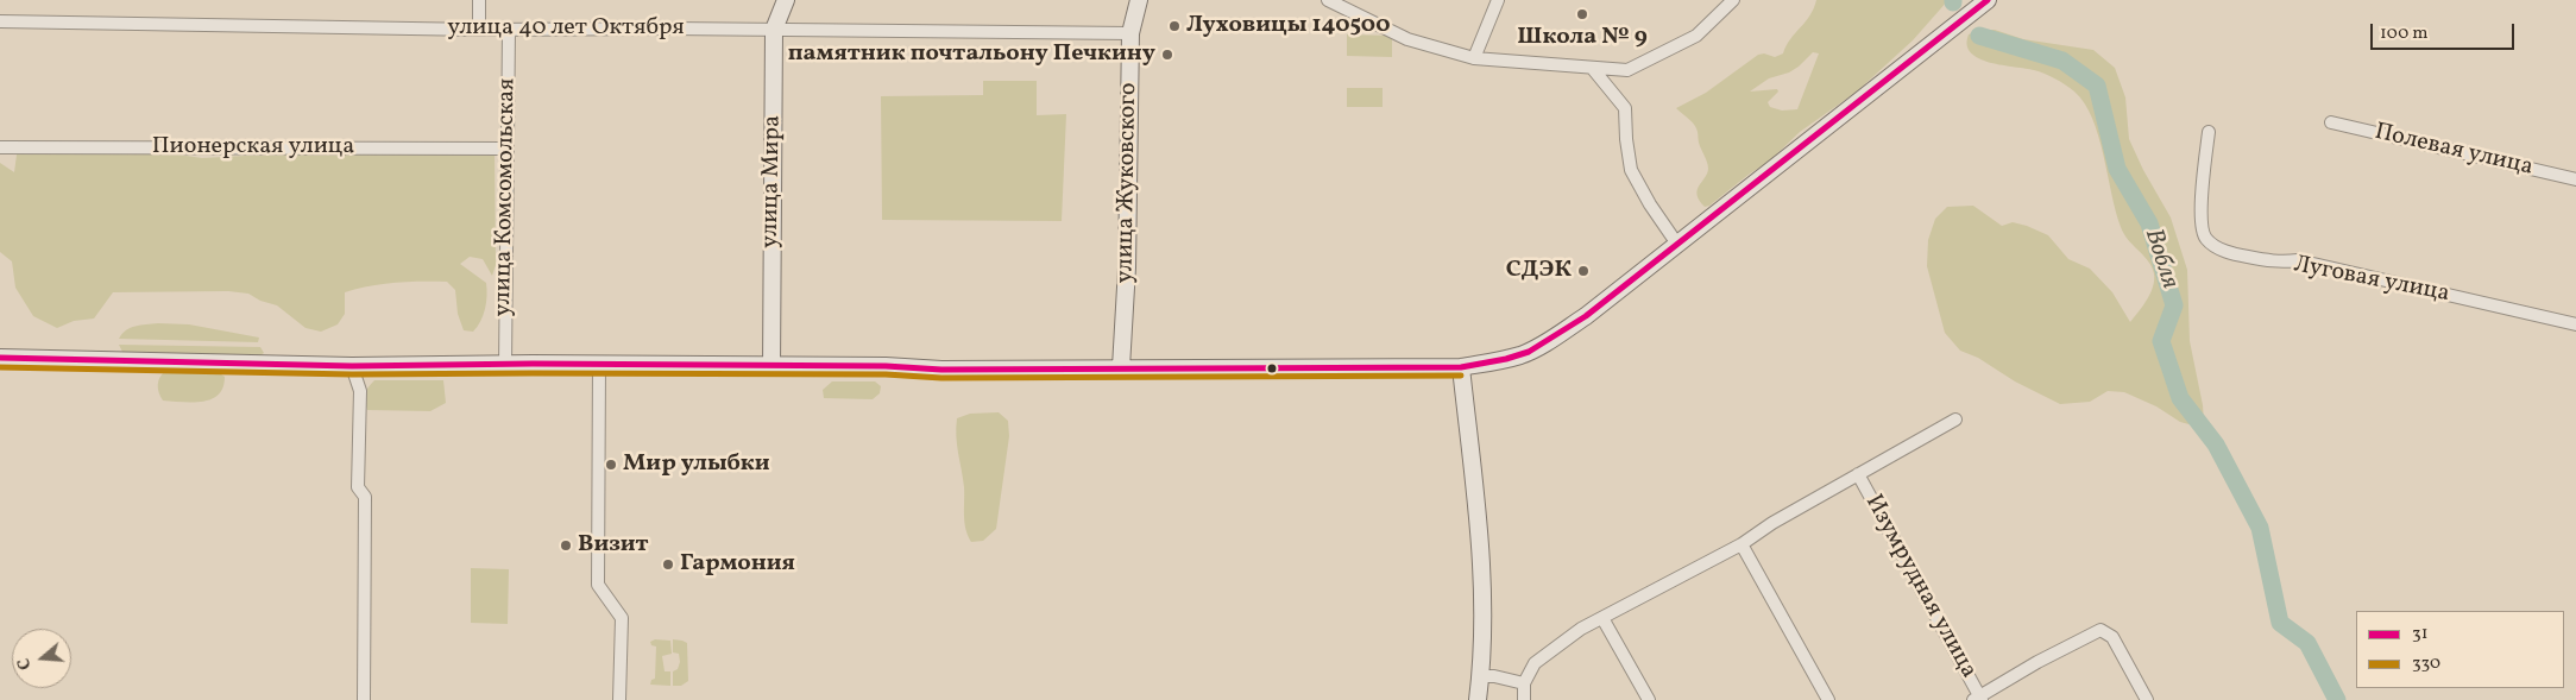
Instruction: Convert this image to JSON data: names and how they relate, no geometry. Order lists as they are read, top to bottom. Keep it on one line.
{"streets":{"main road":["улица Мира","улица Жуковского"],"street":["улица 40 лет Октября","Пионерская улица","Полевая улица","улица Комсомольская","Луговая улица","Изумрудная улица"]},"crossings":[["улица 40 лет Октября","улица Мира"],["улица 40 лет Октября","улица Жуковского"],["улица 40 лет Октября","улица Комсомольская"],["Пионерская улица","улица Комсомольская"]],"water":["Вобля"],"places":["Школа № 9","Луховицы 140500","памятник почтальону Печкину","СДЭК","Мир улыбки","Визит","Гармония"],"lines":["transit line 31","transit line 330"],"legend":["31","330"],"scale_bar":"100 m","north":"left"}
